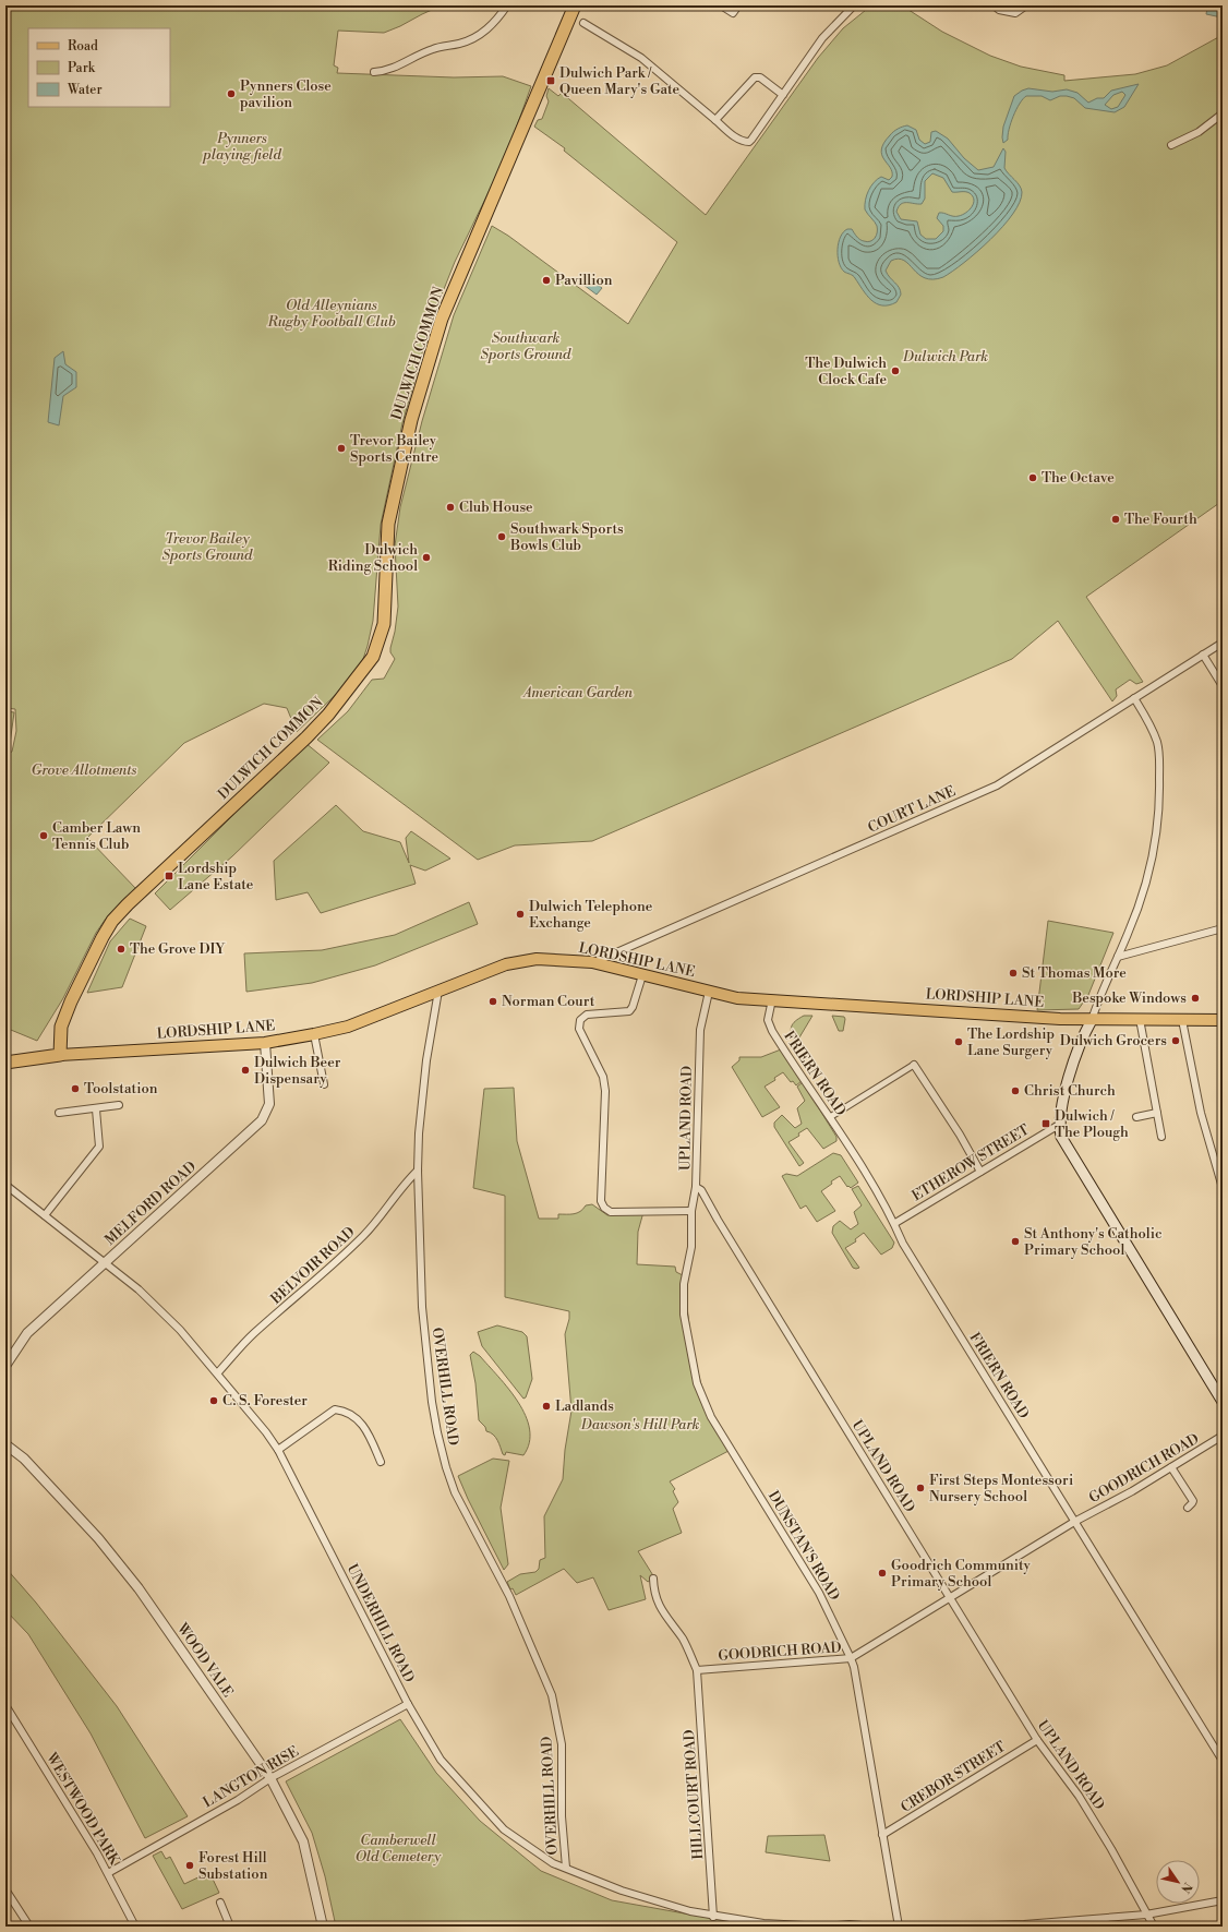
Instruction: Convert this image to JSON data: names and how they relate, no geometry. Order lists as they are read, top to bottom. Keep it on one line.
{"streets":{"highway":["DULWICH COMMON","LORDSHIP LANE"],"street":["COURT LANE","FRIERN ROAD","UPLAND ROAD","ETHEROW STREET","MELFORD ROAD","BELVOIR ROAD","OVERHILL ROAD","GOODRICH ROAD","DUNSTAN'S ROAD","UNDERHILL ROAD","WOOD VALE","LANGTON RISE","CREBOR STREET","HILLCOURT ROAD","WESTWOOD PARK"]},"crossings":[["DULWICH COMMON","LORDSHIP LANE"],["COURT LANE","LORDSHIP LANE"],["LORDSHIP LANE","FRIERN ROAD"],["LORDSHIP LANE","UPLAND ROAD"],["LORDSHIP LANE","MELFORD ROAD"],["LORDSHIP LANE","OVERHILL ROAD"],["FRIERN ROAD","ETHEROW STREET"],["FRIERN ROAD","GOODRICH ROAD"],["UPLAND ROAD","GOODRICH ROAD"],["UPLAND ROAD","DUNSTAN'S ROAD"],["UPLAND ROAD","CREBOR STREET"],["MELFORD ROAD","UNDERHILL ROAD"],["BELVOIR ROAD","OVERHILL ROAD"],["BELVOIR ROAD","UNDERHILL ROAD"],["OVERHILL ROAD","UNDERHILL ROAD"],["GOODRICH ROAD","DUNSTAN'S ROAD"],["GOODRICH ROAD","HILLCOURT ROAD"],["DUNSTAN'S ROAD","CREBOR STREET"],["UNDERHILL ROAD","LANGTON RISE"],["UNDERHILL ROAD","HILLCOURT ROAD"],["WOOD VALE","LANGTON RISE"],["LANGTON RISE","WESTWOOD PARK"]],"parks":["Pynners playing field","Old Alleynians Rugby Football Club","Southwark Sports Ground","Dulwich Park","Trevor Bailey Sports Ground","American Garden","Grove Allotments","Dawson's Hill Park","Camberwell Old Cemetery"],"places":{"transit":["Dulwich Park / Queen Mary's Gate","Lordship Lane Estate","Dulwich / The Plough"],"other":["Pynners Close pavilion","Pavillion","The Dulwich Clock Cafe","Trevor Bailey Sports Centre","The Octave","Club House","The Fourth","Southwark Sports Bowls Club","Dulwich Riding School","Camber Lawn Tennis Club","Dulwich Telephone Exchange","The Grove DIY","St Thomas More","Bespoke Windows","Norman Court","Dulwich Grocers","The Lordship Lane Surgery","Dulwich Beer Dispensary","Toolstation","Christ Church","St Anthony's Catholic Primary School","C. S. Forester","Ladlands","First Steps Montessori Nursery School","Goodrich Community Primary School","Forest Hill Substation"]},"legend":["Road","Park","Water"],"north":"bottom right"}
